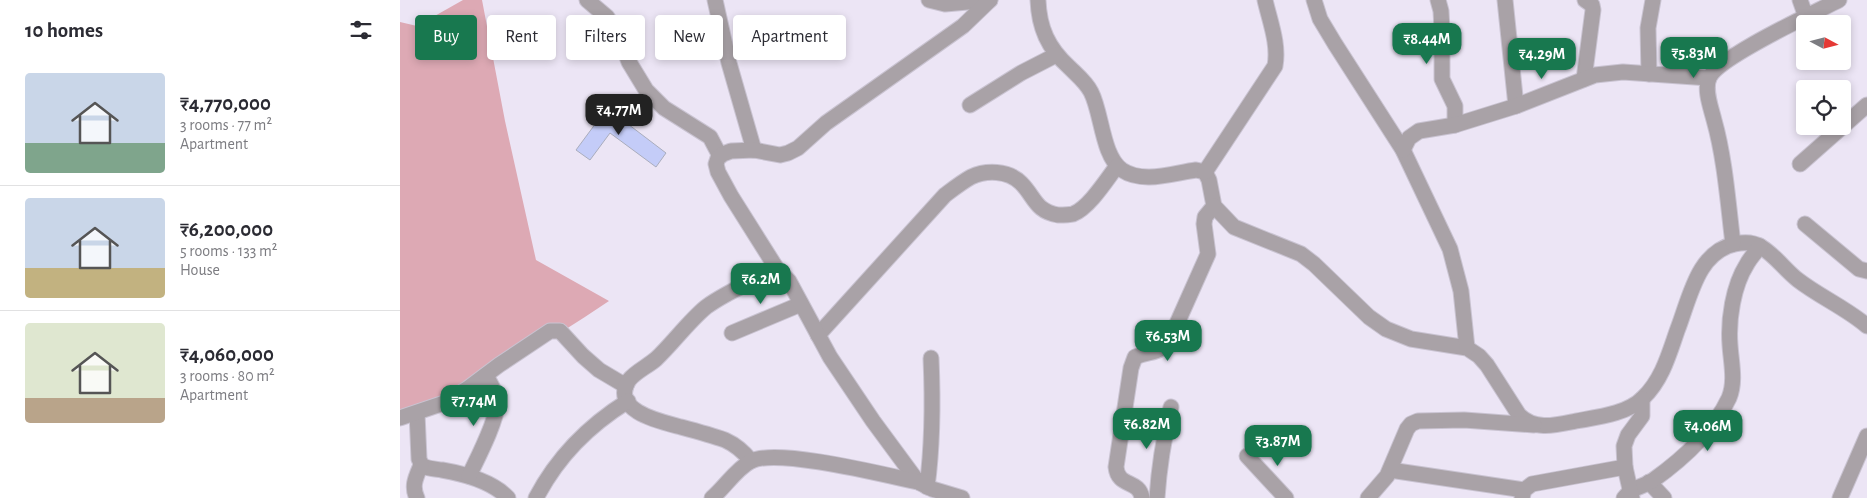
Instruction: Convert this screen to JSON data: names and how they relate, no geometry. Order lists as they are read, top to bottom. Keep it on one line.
{"north":"right","page":{"heading":"10 homes","chip":["Buy","Rent","Filters","New","Apartment"],"price":["₹8.44M","₹5.83M","₹4.29M","₹4.77M","₹6.2M","₹6.53M","₹7.74M","₹6.82M","₹4.06M","₹3.87M"],"list":[{"name":"₹4,770,000","note":"3 rooms · 77 m² · Apartment"},{"name":"₹6,200,000","note":"5 rooms · 133 m² · House"},{"name":"₹4,060,000","note":"3 rooms · 80 m² · Apartment"}]}}
